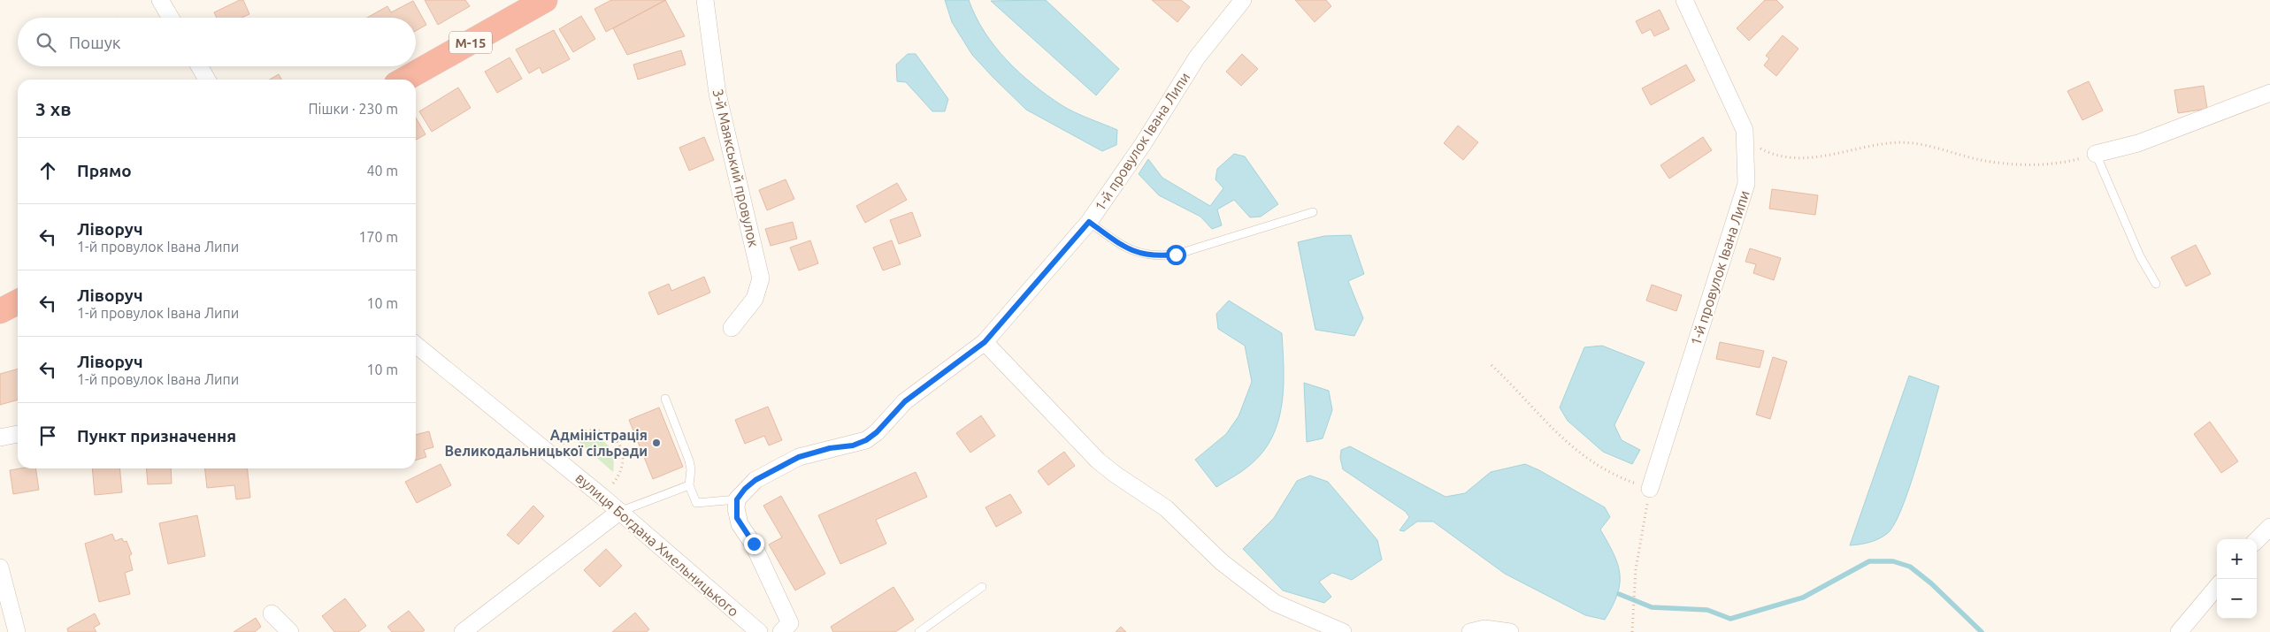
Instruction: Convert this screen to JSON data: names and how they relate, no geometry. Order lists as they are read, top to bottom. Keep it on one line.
{"streets":{"highway":["М-15"],"street":["1-й провулок Івана Липи","3-й Маякський провулок","вулиця Богдана Хмельницького"]},"places":["Адміністрація Великодальницької сільради"],"page":{"search":"Пошук","heading":["3 хв","Пішки · 230 m"],"list":[["Прямо","40 m"],["Ліворуч","1-й провулок Івана Липи","170 m"],["Ліворуч","1-й провулок Івана Липи","10 m"],["Ліворуч","1-й провулок Івана Липи","10 m"],"Пункт призначення"],"map_buttons":["+","−"]}}
